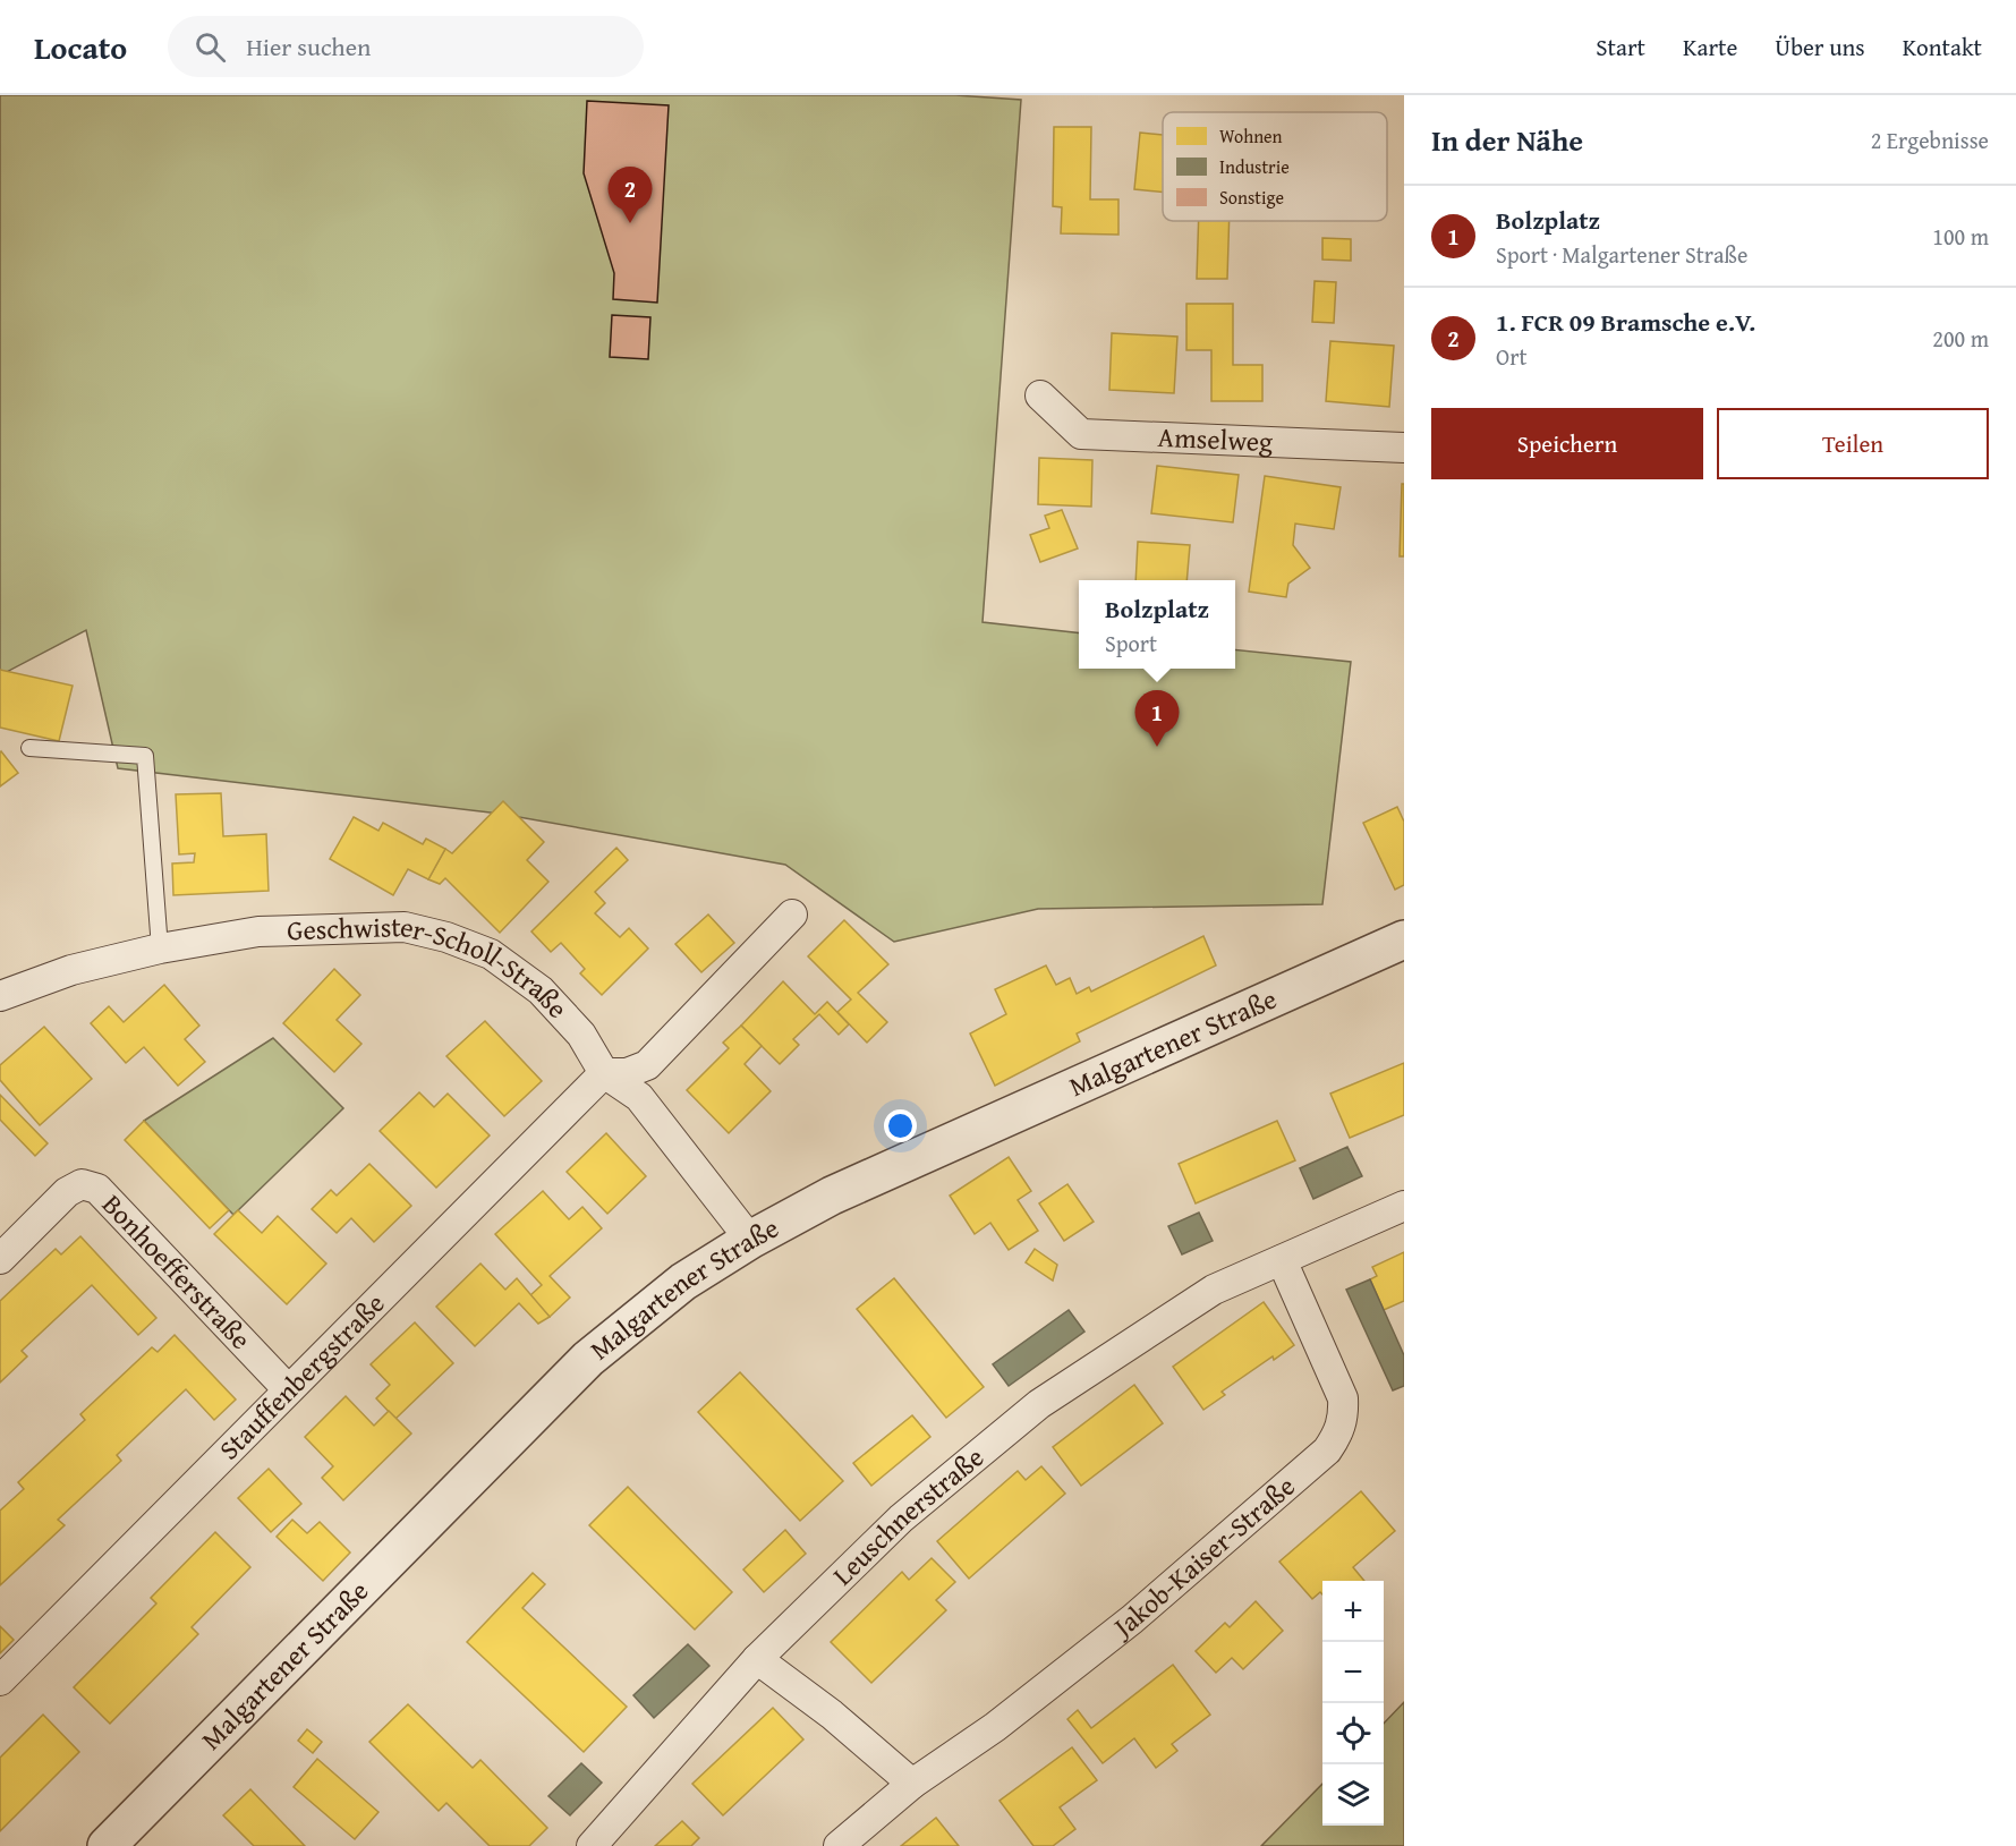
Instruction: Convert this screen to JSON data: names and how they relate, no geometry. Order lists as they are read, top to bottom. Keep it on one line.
{"streets":{"street":["Amselweg","Geschwister-Scholl-Straße","Malgartener Straße","Bonhoefferstraße","Stauffenbergstraße","Leuschnerstraße","Jakob-Kaiser-Straße"]},"crossings":[["Geschwister-Scholl-Straße","Malgartener Straße"],["Geschwister-Scholl-Straße","Stauffenbergstraße"],["Bonhoefferstraße","Stauffenbergstraße"],["Leuschnerstraße","Jakob-Kaiser-Straße"]],"legend":["Wohnen","Industrie","Sonstige"],"page":{"header":"Locato","search":"Hier suchen","nav":["Start","Karte","Über uns","Kontakt"],"heading":["In der Nähe","2 Ergebnisse"],"pins":["2","1"],"list":[{"mark":"1","name":"Bolzplatz","note":"Sport · Malgartener Straße","value":"100 m"},{"mark":"2","name":"1. FCR 09 Bramsche e.V.","note":"Ort","value":"200 m"}],"buttons":["Speichern","Teilen"],"popup":["Bolzplatz","Sport"],"map_buttons":["+","−"]}}
